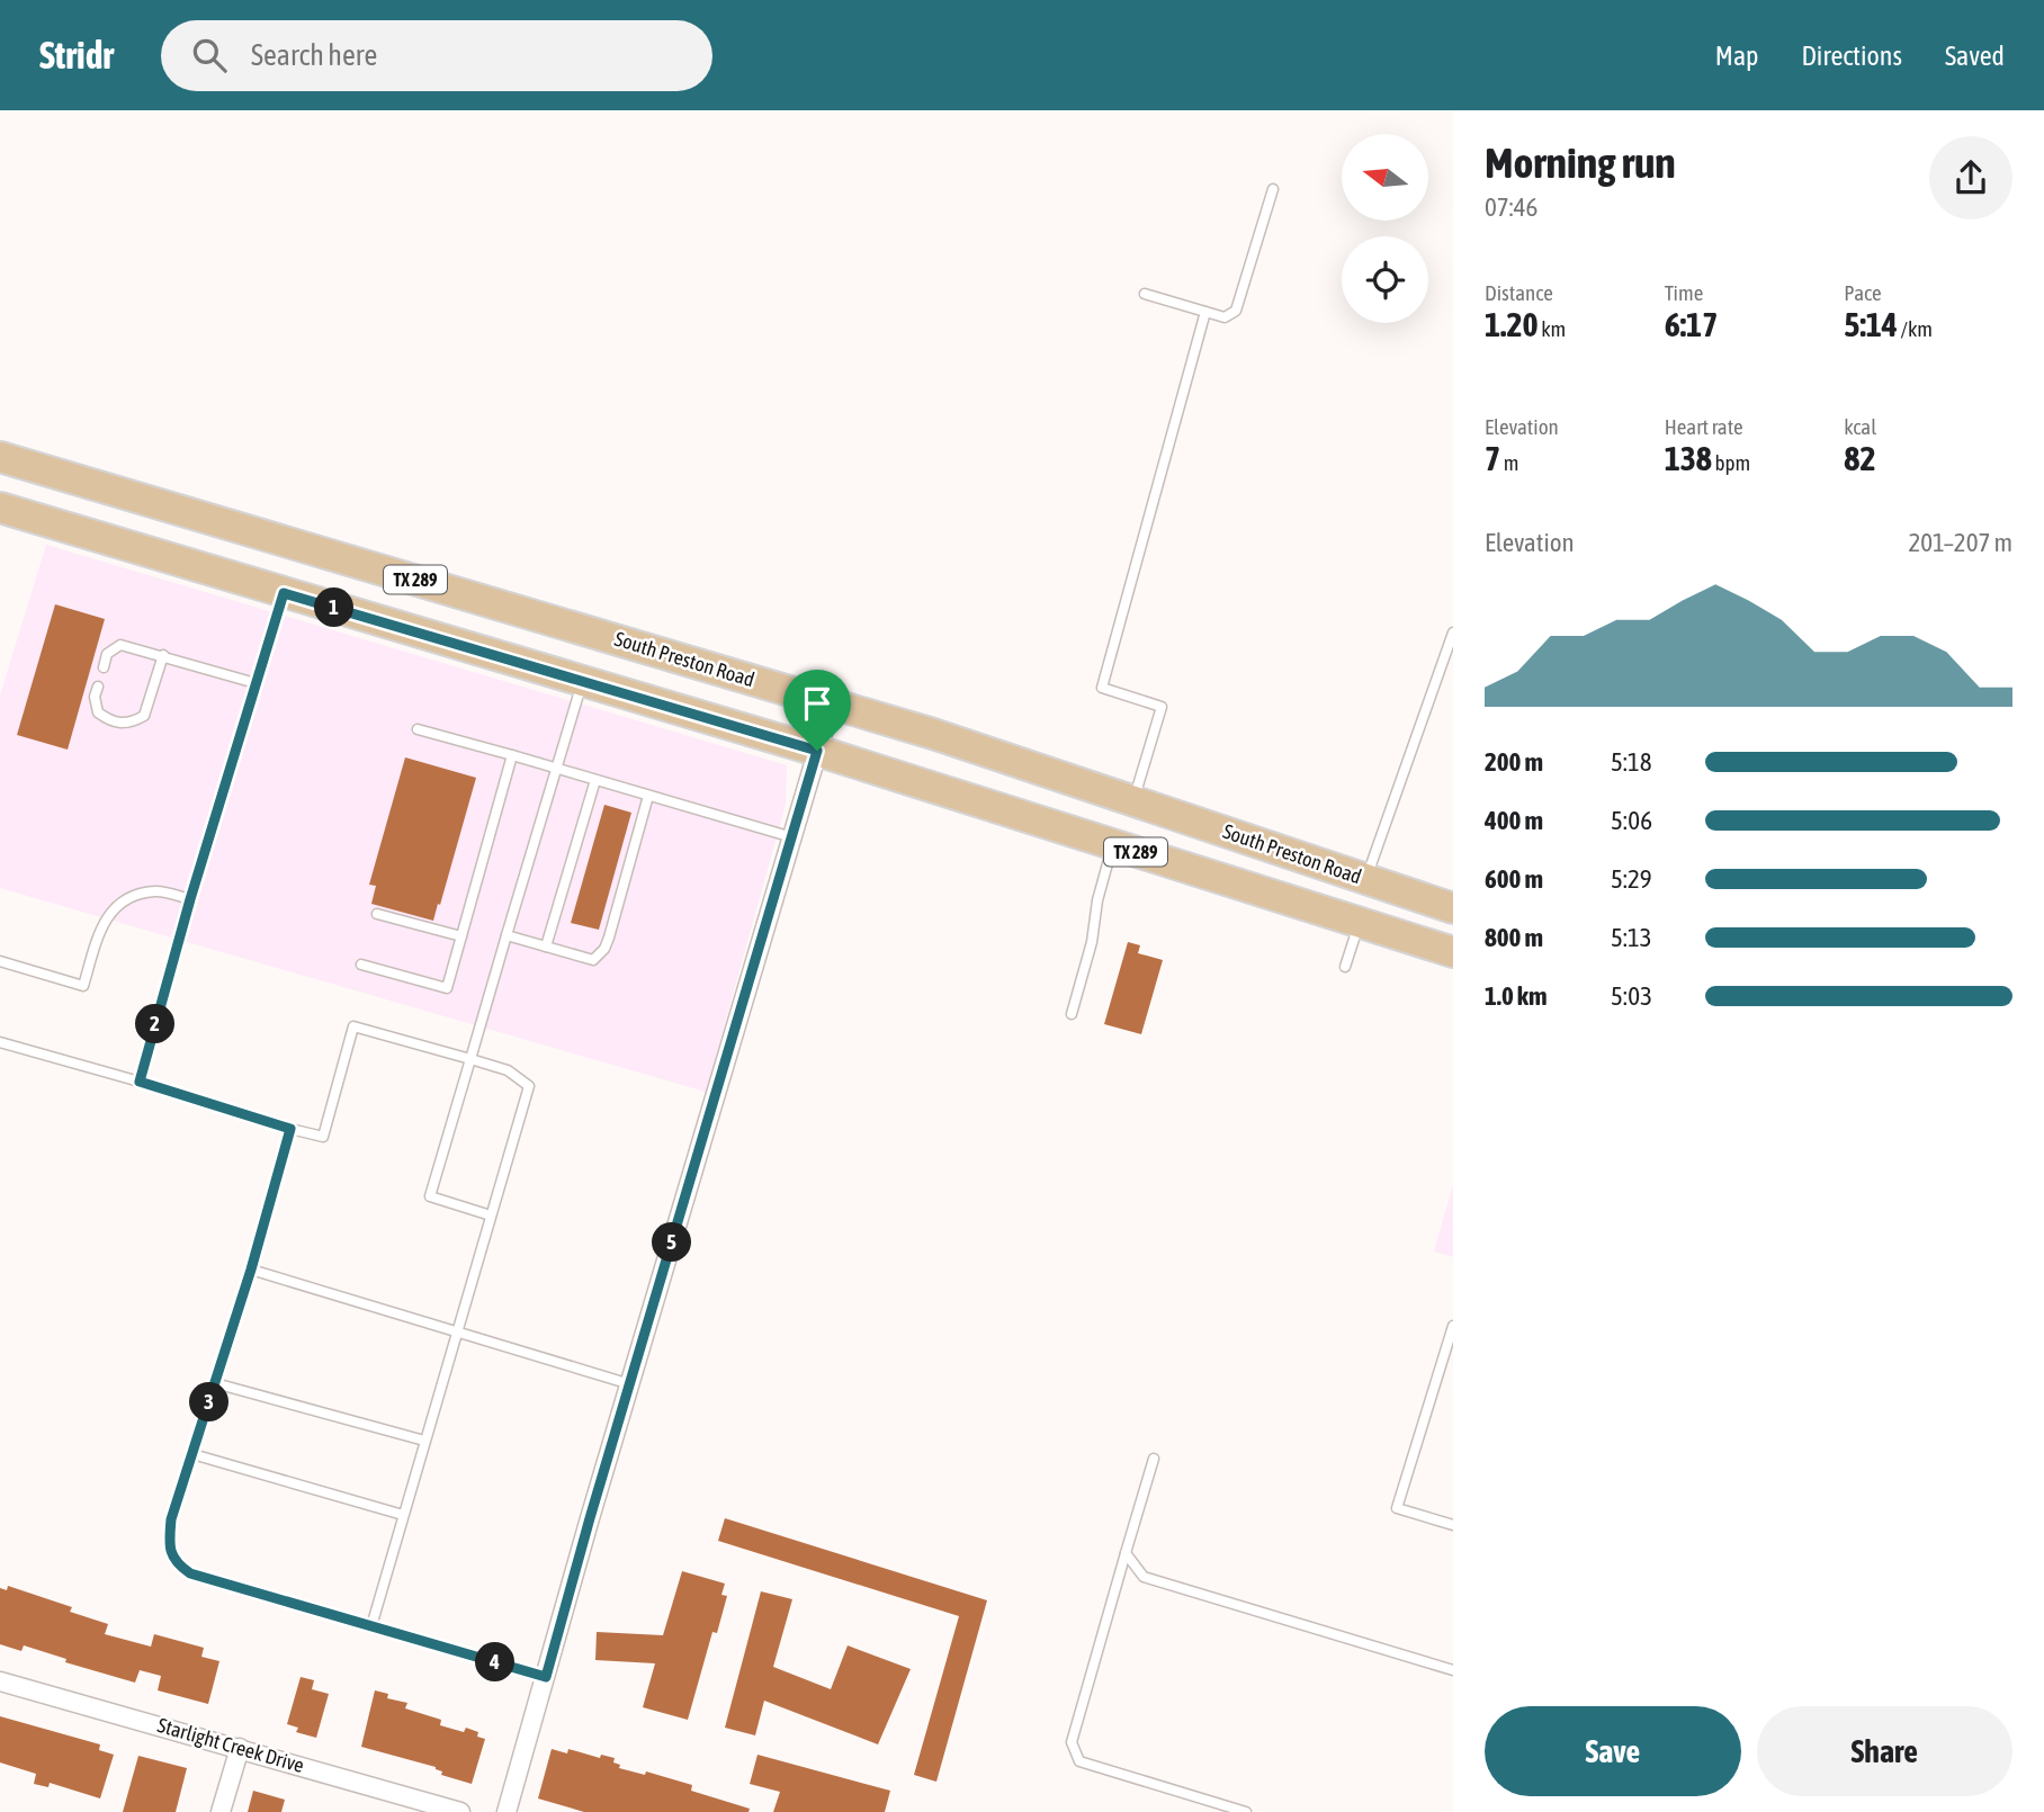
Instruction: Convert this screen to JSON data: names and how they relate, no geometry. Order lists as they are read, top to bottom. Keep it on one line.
{"streets":{"main road":["TX 289","South Preston Road"],"street":["Starlight Creek Drive"]},"north":"left","page":{"header":"Stridr","search":"Search here","nav":["Map","Directions","Saved"],"heading":["Morning run","07:46"],"stats":[["Distance","1.20 km"],["Time","6:17"],["Pace","5:14 /km"],["Elevation","7 m"],["Heart rate","138 bpm"],["kcal","82"]],"chart":["Elevation","201–207 m"],"pins":["1","2","5","3","4"],"list":[{"name":"200 m","note":"5:18"},{"name":"400 m","note":"5:06"},{"name":"600 m","note":"5:29"},{"name":"800 m","note":"5:13"},{"name":"1.0 km","note":"5:03"}],"buttons":["Save","Share"]}}
